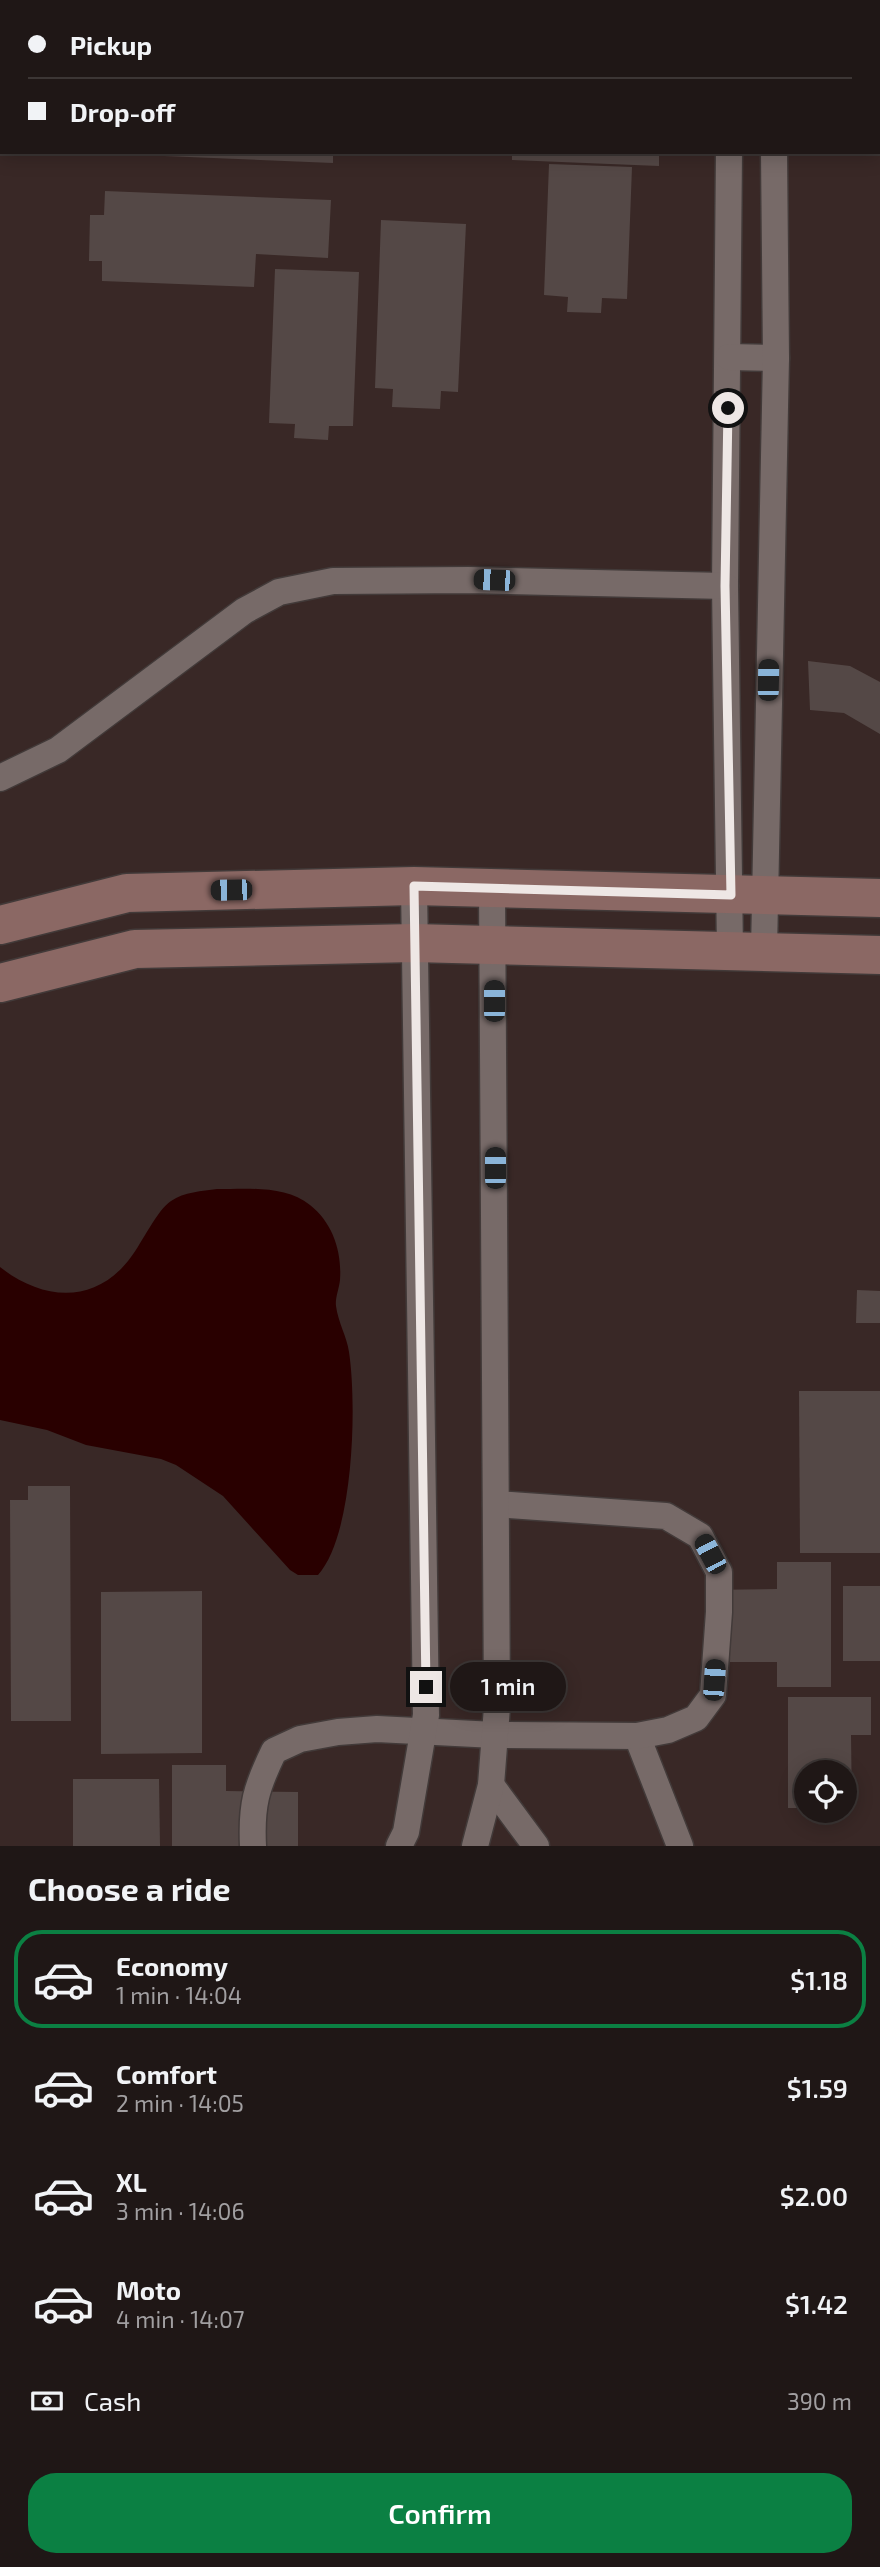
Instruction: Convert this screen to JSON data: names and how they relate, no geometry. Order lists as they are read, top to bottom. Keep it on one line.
{"page":{"banner":["Pickup","Drop-off"],"bubble":"1 min","heading":"Choose a ride","list":[{"name":"Economy","note":"1 min · 14:04","value":"$1.18"},{"name":"Comfort","note":"2 min · 14:05","value":"$1.59"},{"name":"XL","note":"3 min · 14:06","value":"$2.00"},{"name":"Moto","note":"4 min · 14:07","value":"$1.42"}],"pay":["Cash","390 m"],"buttons":"Confirm"}}
